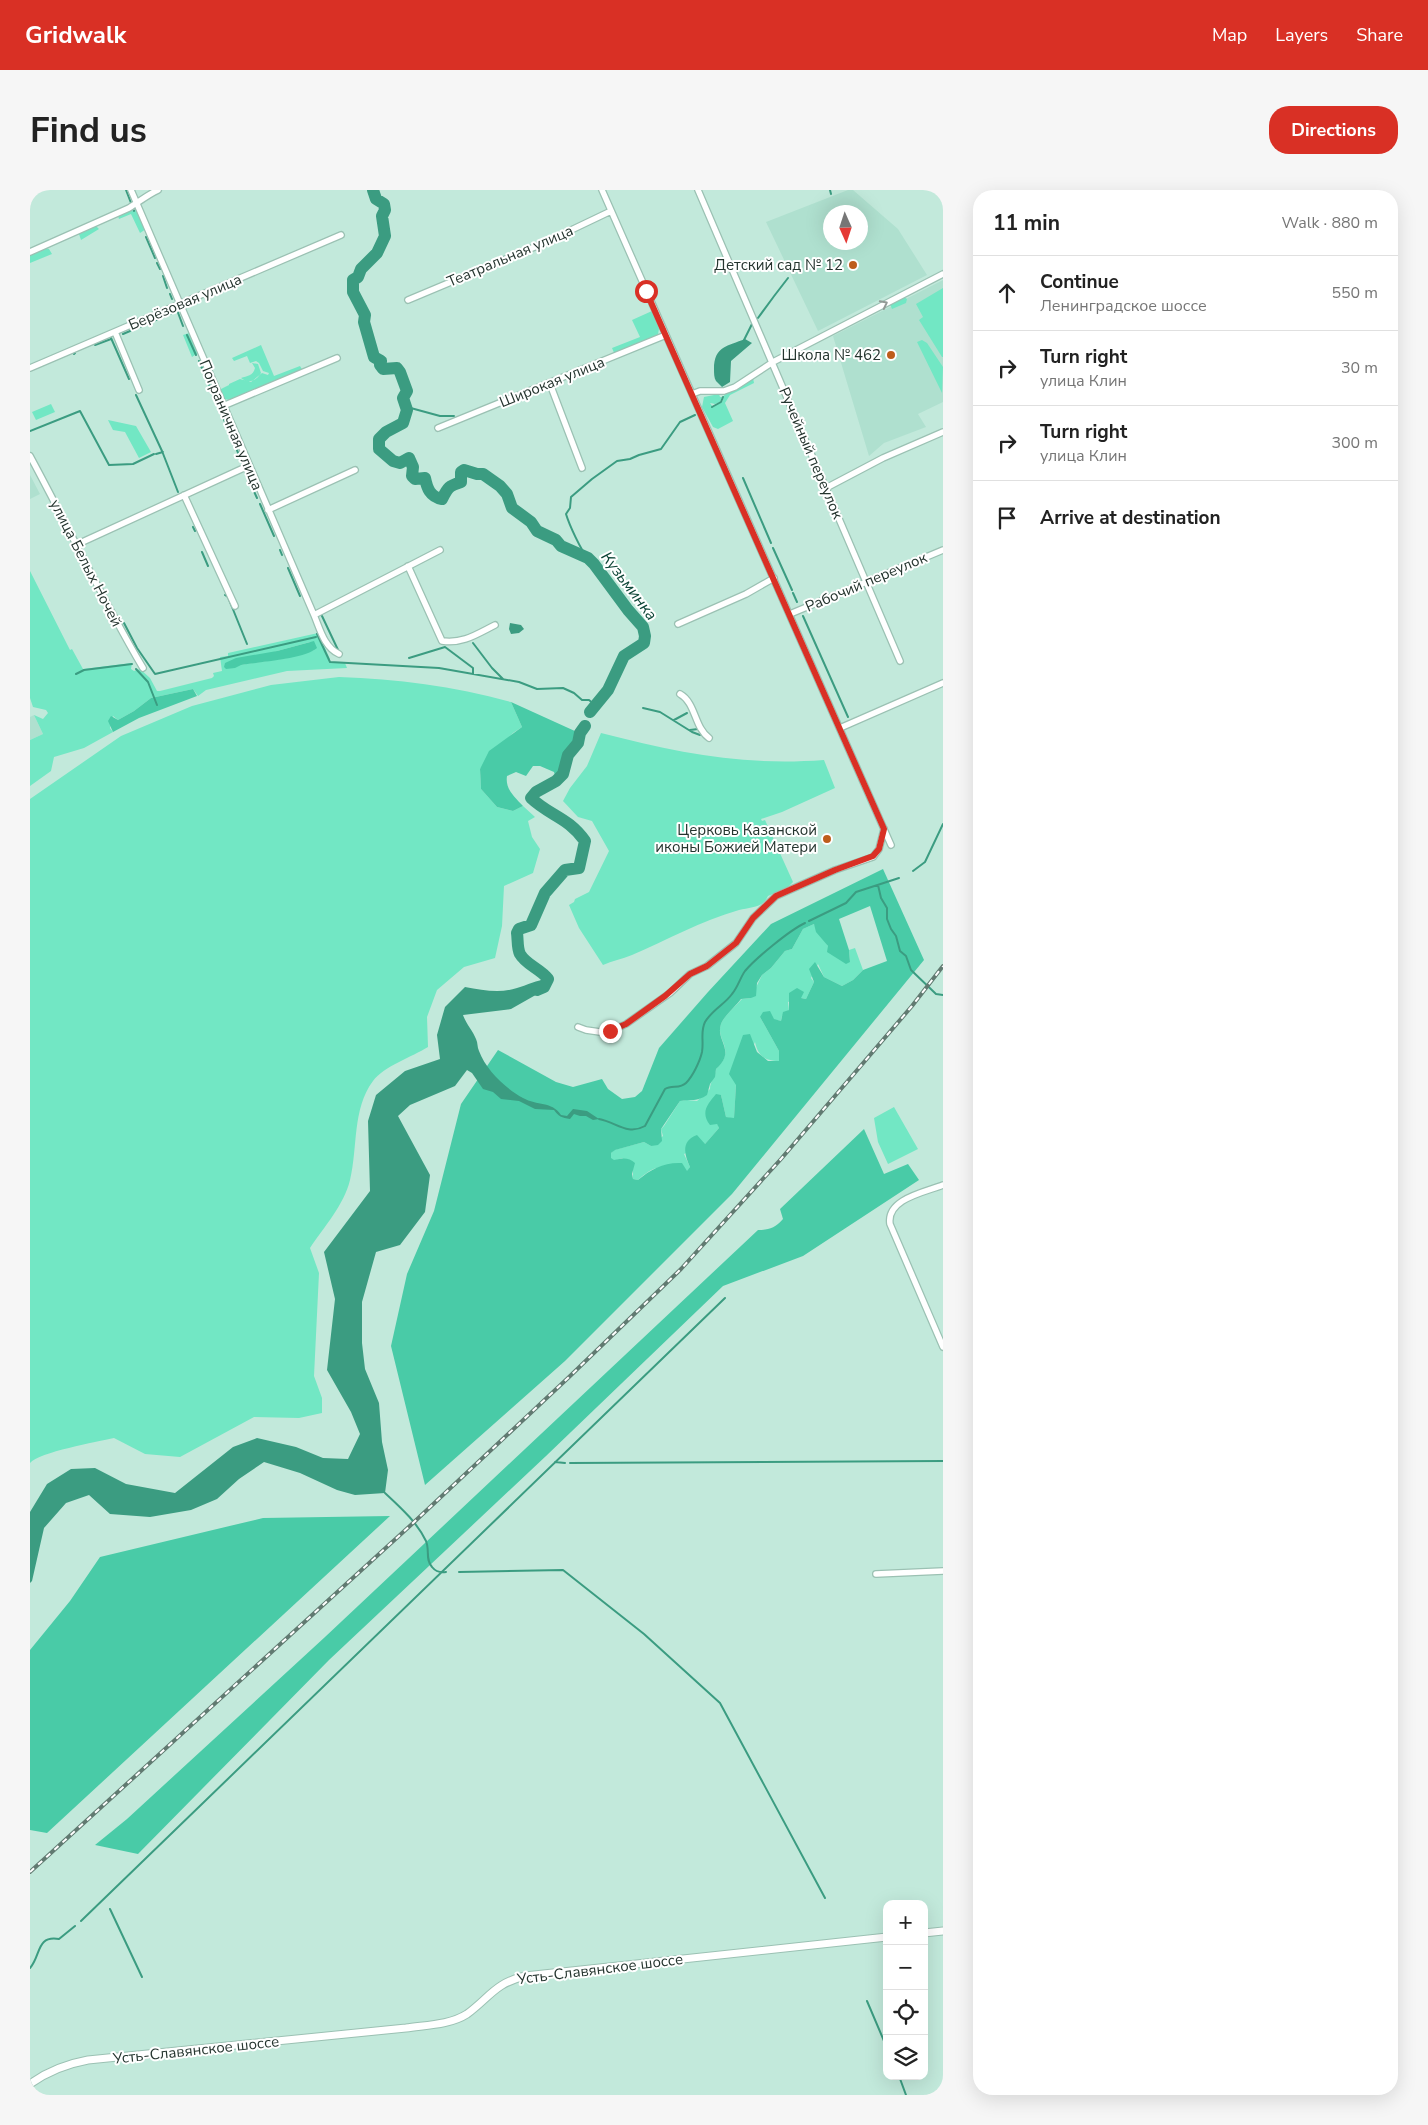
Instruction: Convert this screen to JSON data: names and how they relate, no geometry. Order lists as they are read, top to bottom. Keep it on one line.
{"streets":{"street":["Театральная улица","Берёзовая улица","Широкая улица","Пограничная улица","Ручейный переулок","улица Белых Ночей","Рабочий переулок","Усть-Славянское шоссе"]},"crossings":[["Берёзовая улица","Пограничная улица"],["Ручейный переулок","Рабочий переулок"]],"water":["Кузьминка"],"places":["Детский сад № 12","Школа № 462","Церковь Казанской иконы Божией Матери"],"north":"bottom","page":{"header":"Gridwalk","nav":["Map","Layers","Share"],"buttons":"Directions","title":"Find us","heading":["11 min","Walk · 880 m"],"list":[["Continue","Ленинградское шоссе","550 m"],["Turn right","улица Клин","30 m"],["Turn right","улица Клин","300 m"],"Arrive at destination"],"map_buttons":["+","−"]}}
